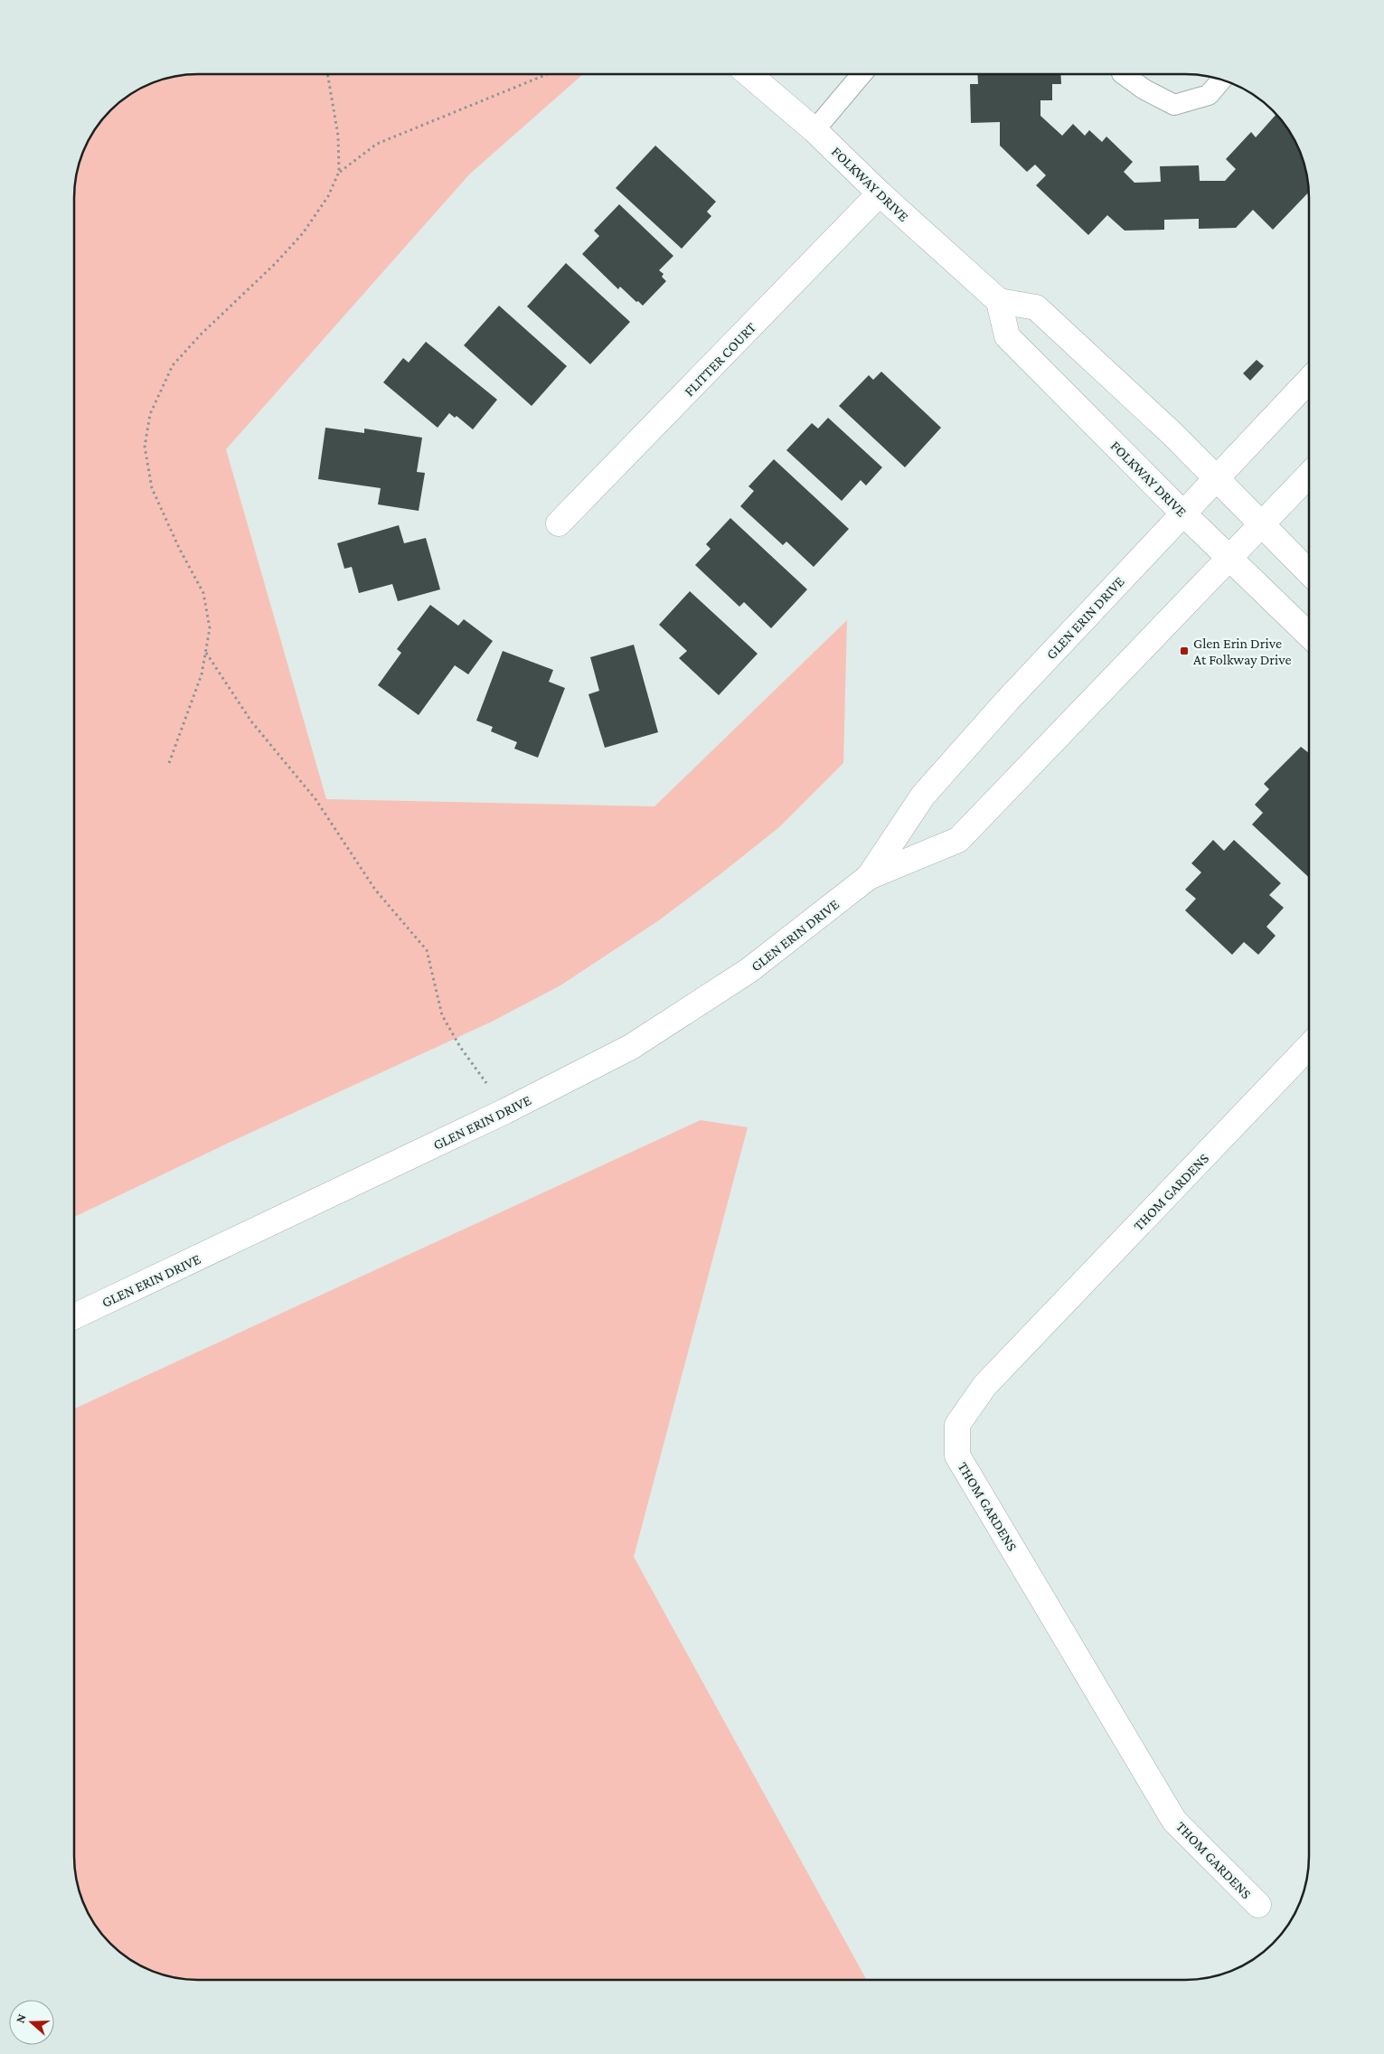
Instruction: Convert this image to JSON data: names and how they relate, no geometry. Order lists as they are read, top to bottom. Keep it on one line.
{"streets":{"street":["FOLKWAY DRIVE","FLITTER COURT","GLEN ERIN DRIVE","THOM GARDENS"]},"crossings":[["FOLKWAY DRIVE","FLITTER COURT"],["FOLKWAY DRIVE","GLEN ERIN DRIVE"]],"places":{"transit":["Glen Erin Drive At Folkway Drive"]},"north":"left"}
